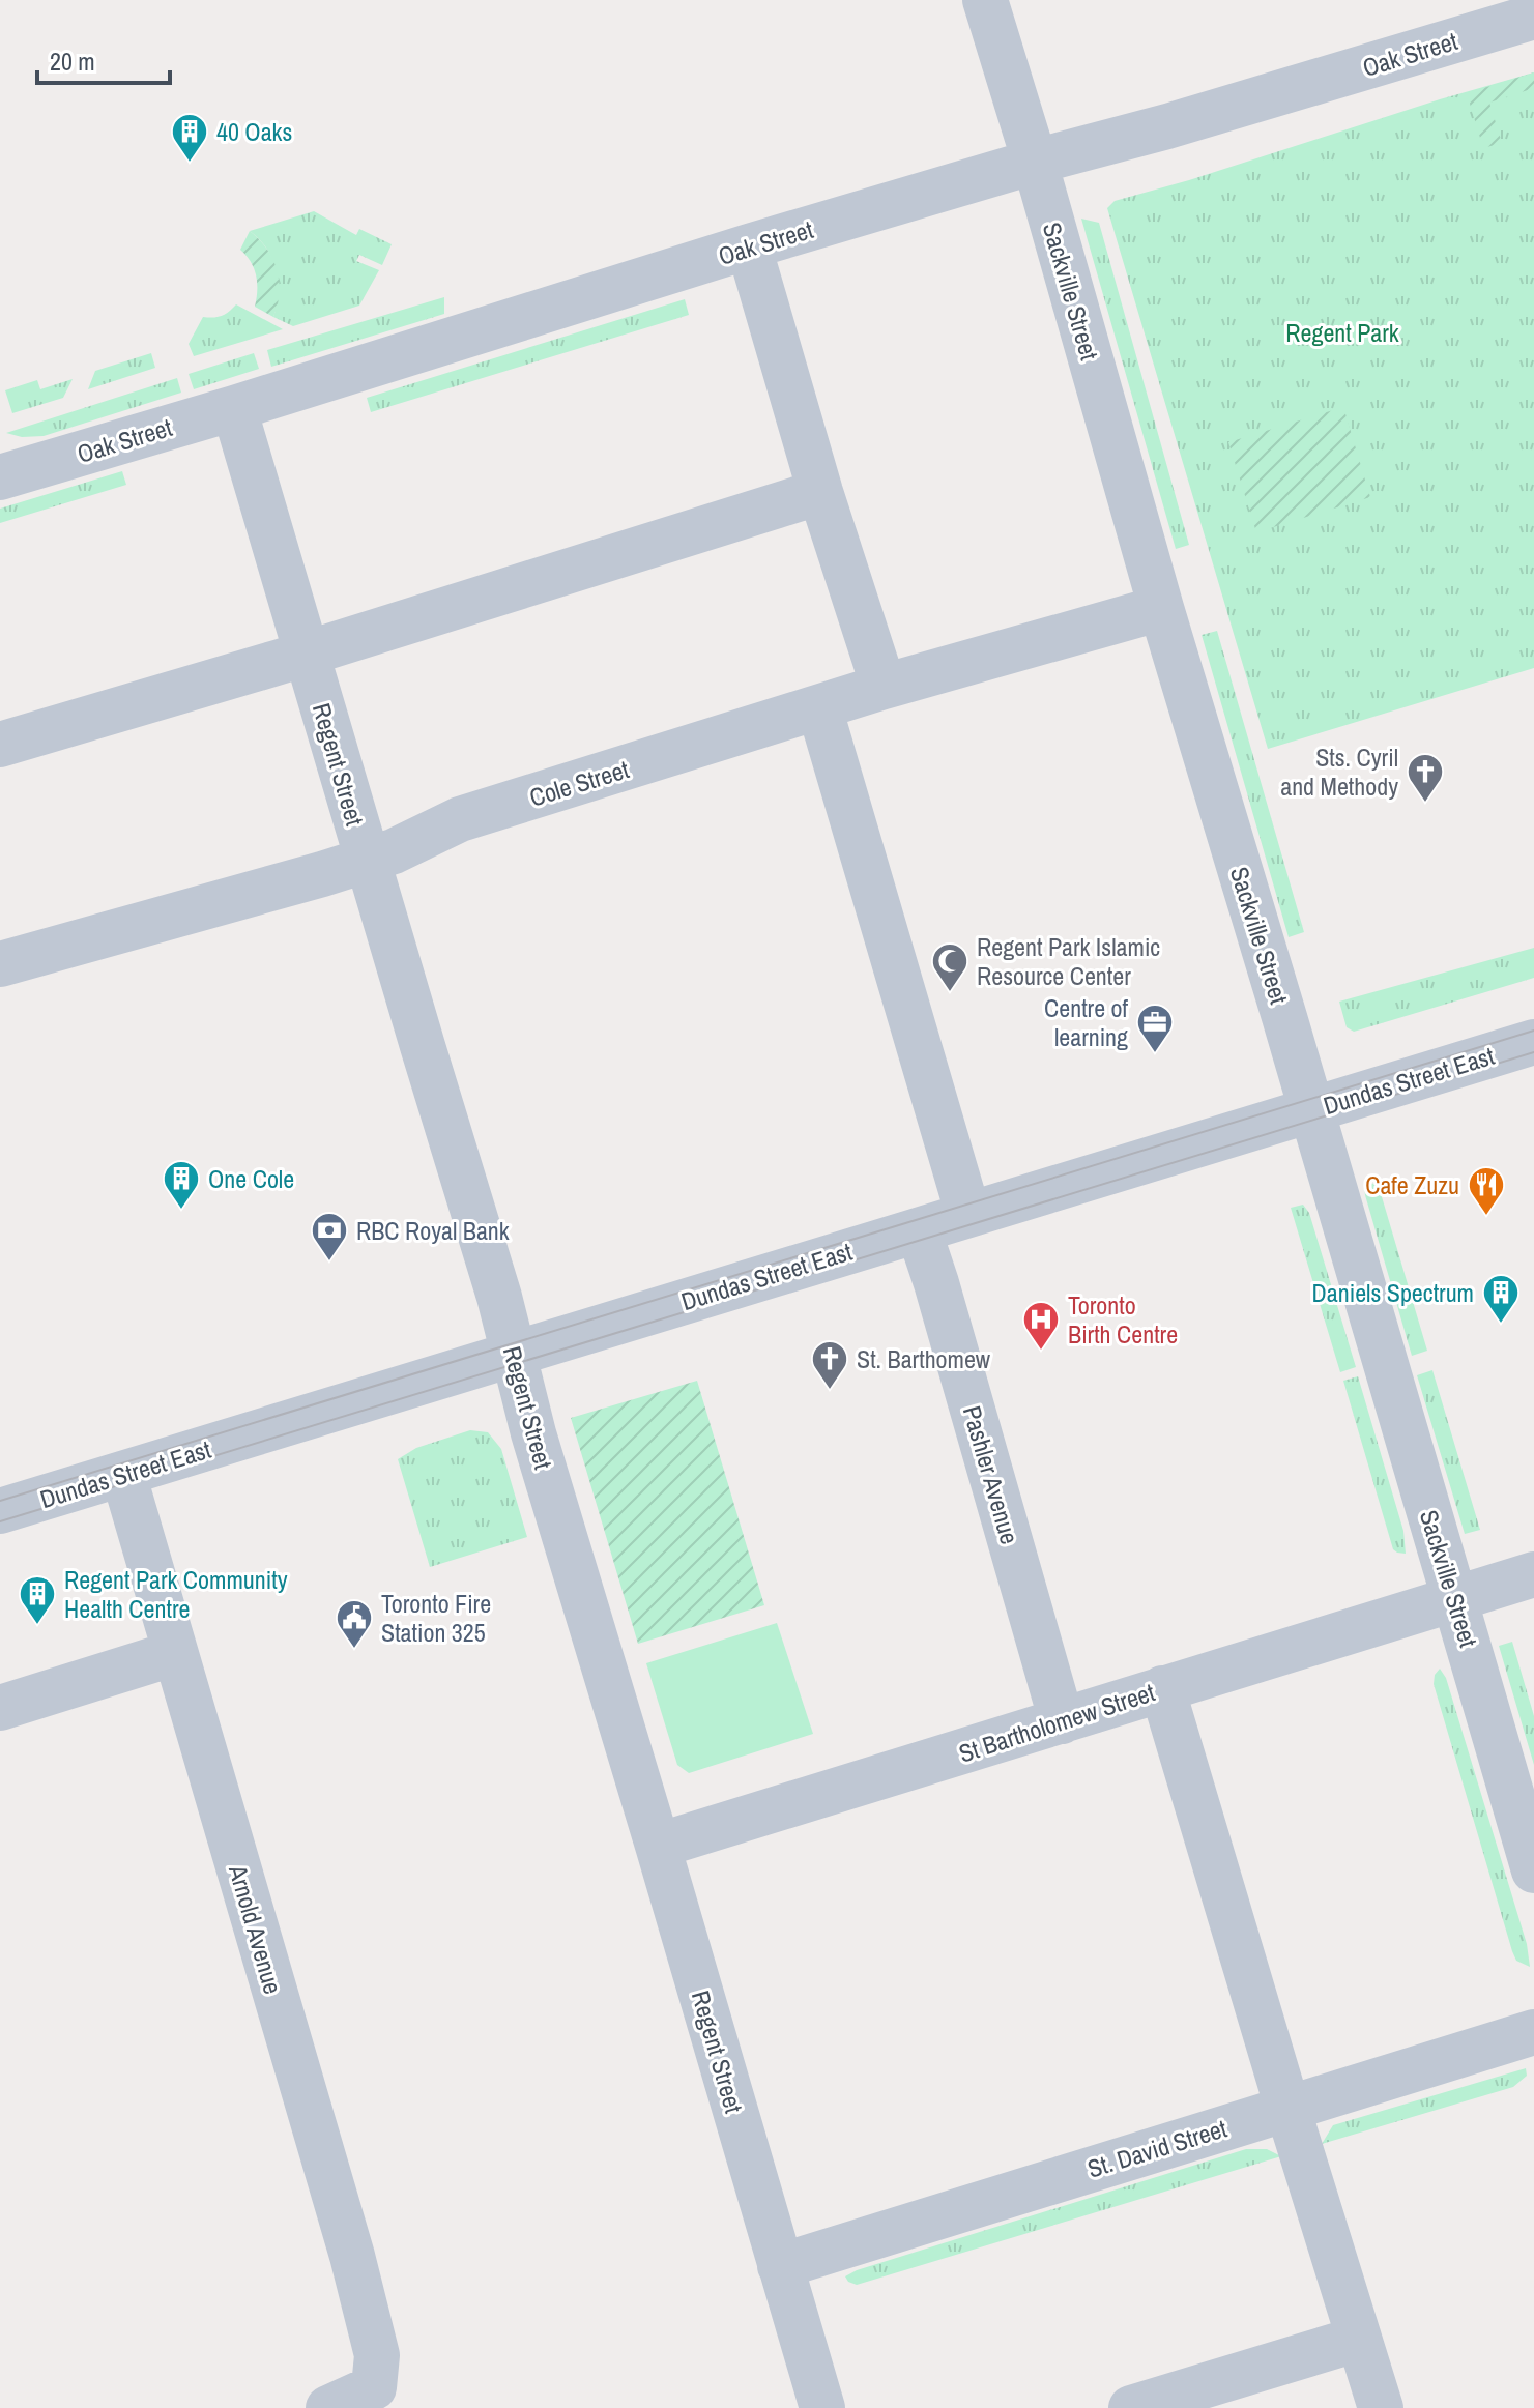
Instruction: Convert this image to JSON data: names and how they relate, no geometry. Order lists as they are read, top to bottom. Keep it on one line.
{"streets":{"street":["Oak Street","Sackville Street","Regent Street","Cole Street","Dundas Street East","Pashler Avenue","St Bartholomew Street","Arnold Avenue","St. David Street"]},"crossings":[["Oak Street","Sackville Street"],["Oak Street","Regent Street"],["Sackville Street","Cole Street"],["Sackville Street","Dundas Street East"],["Sackville Street","St Bartholomew Street"],["Regent Street","Cole Street"],["Regent Street","Dundas Street East"],["Regent Street","St Bartholomew Street"],["Regent Street","St. David Street"],["Dundas Street East","Pashler Avenue"],["Dundas Street East","Arnold Avenue"],["Pashler Avenue","St Bartholomew Street"]],"parks":["Regent Park"],"places":{"building":["40 Oaks","One Cole","Daniels Spectrum","Regent Park Community Health Centre"],"church":["Sts. Cyril and Methody","St. Barthomew"],"mosque":["Regent Park Islamic Resource Center"],"office":["Centre of learning"],"restaurant":["Cafe Zuzu"],"bank":["RBC Royal Bank"],"hospital":["Toronto Birth Centre"],"public building":["Toronto Fire Station 325"]},"scale_bar":"20 m"}
